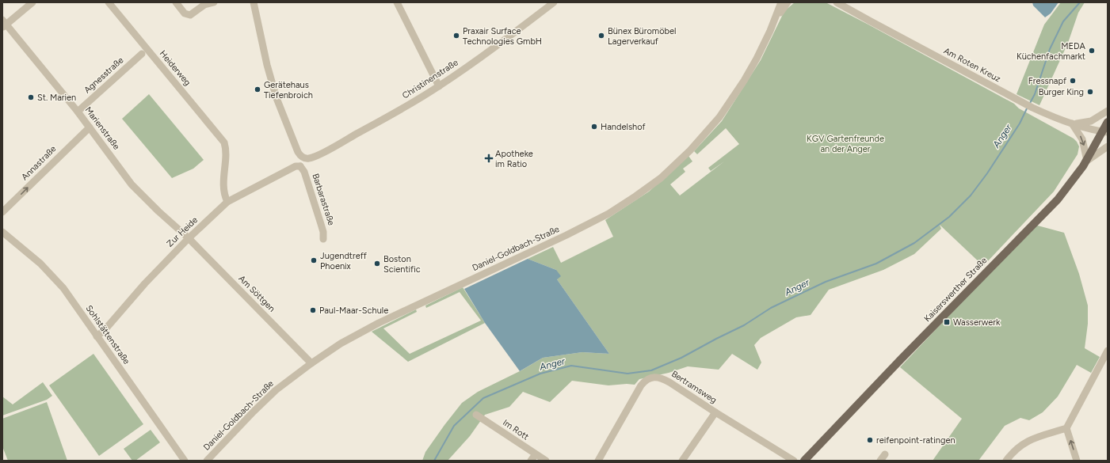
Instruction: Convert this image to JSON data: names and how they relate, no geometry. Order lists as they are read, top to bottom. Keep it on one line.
{"streets":{"main road":["Kaiserswerther Straße"],"street":["Am Roten Kreuz","Heiderweg","Agnesstraße","Christinenstraße","Marienstraße","Annastraße","Barbarastraße","Zur Heide","Daniel-Goldbach-Straße","Am Söttgen","Sohlstättenstraße","Bertramsweg","Im Rott"]},"crossings":[["Am Roten Kreuz","Kaiserswerther Straße"],["Heiderweg","Zur Heide"],["Agnesstraße","Marienstraße"],["Marienstraße","Annastraße"],["Marienstraße","Zur Heide"],["Marienstraße","Am Söttgen"],["Barbarastraße","Zur Heide"],["Zur Heide","Am Söttgen"],["Zur Heide","Sohlstättenstraße"],["Daniel-Goldbach-Straße","Am Söttgen"]],"one_way":["Annastraße"],"water":["Anger"],"parks":["KGV Gartenfreunde an der Anger"],"places":{"other":["Praxair Surface Technologies GmbH","Bünex Büromöbel Lagerverkauf","MEDA Küchenfachmarkt","Fressnapf","Gerätehaus Tiefenbroich","Burger King","St. Marien","Handelshof","Jugendtreff Phoenix","Boston Scientific","Paul-Maar-Schule","reifenpoint-ratingen"],"health":["Apotheke im Ratio"],"transit":["Wasserwerk"]}}
